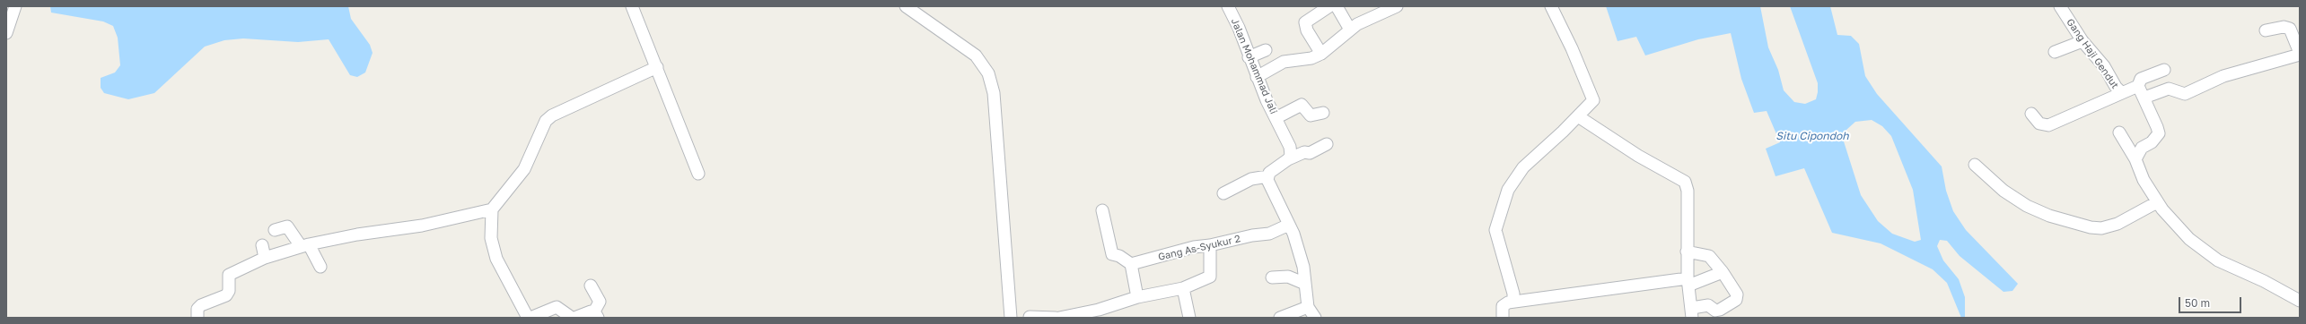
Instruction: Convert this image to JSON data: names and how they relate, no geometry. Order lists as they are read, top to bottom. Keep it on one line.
{"streets":{"street":["Gang Haji Gendut","Jalan Mohammad Jali","Gang As-Syukur 2"]},"water":["Situ Cipondoh"],"scale_bar":"50 m"}
